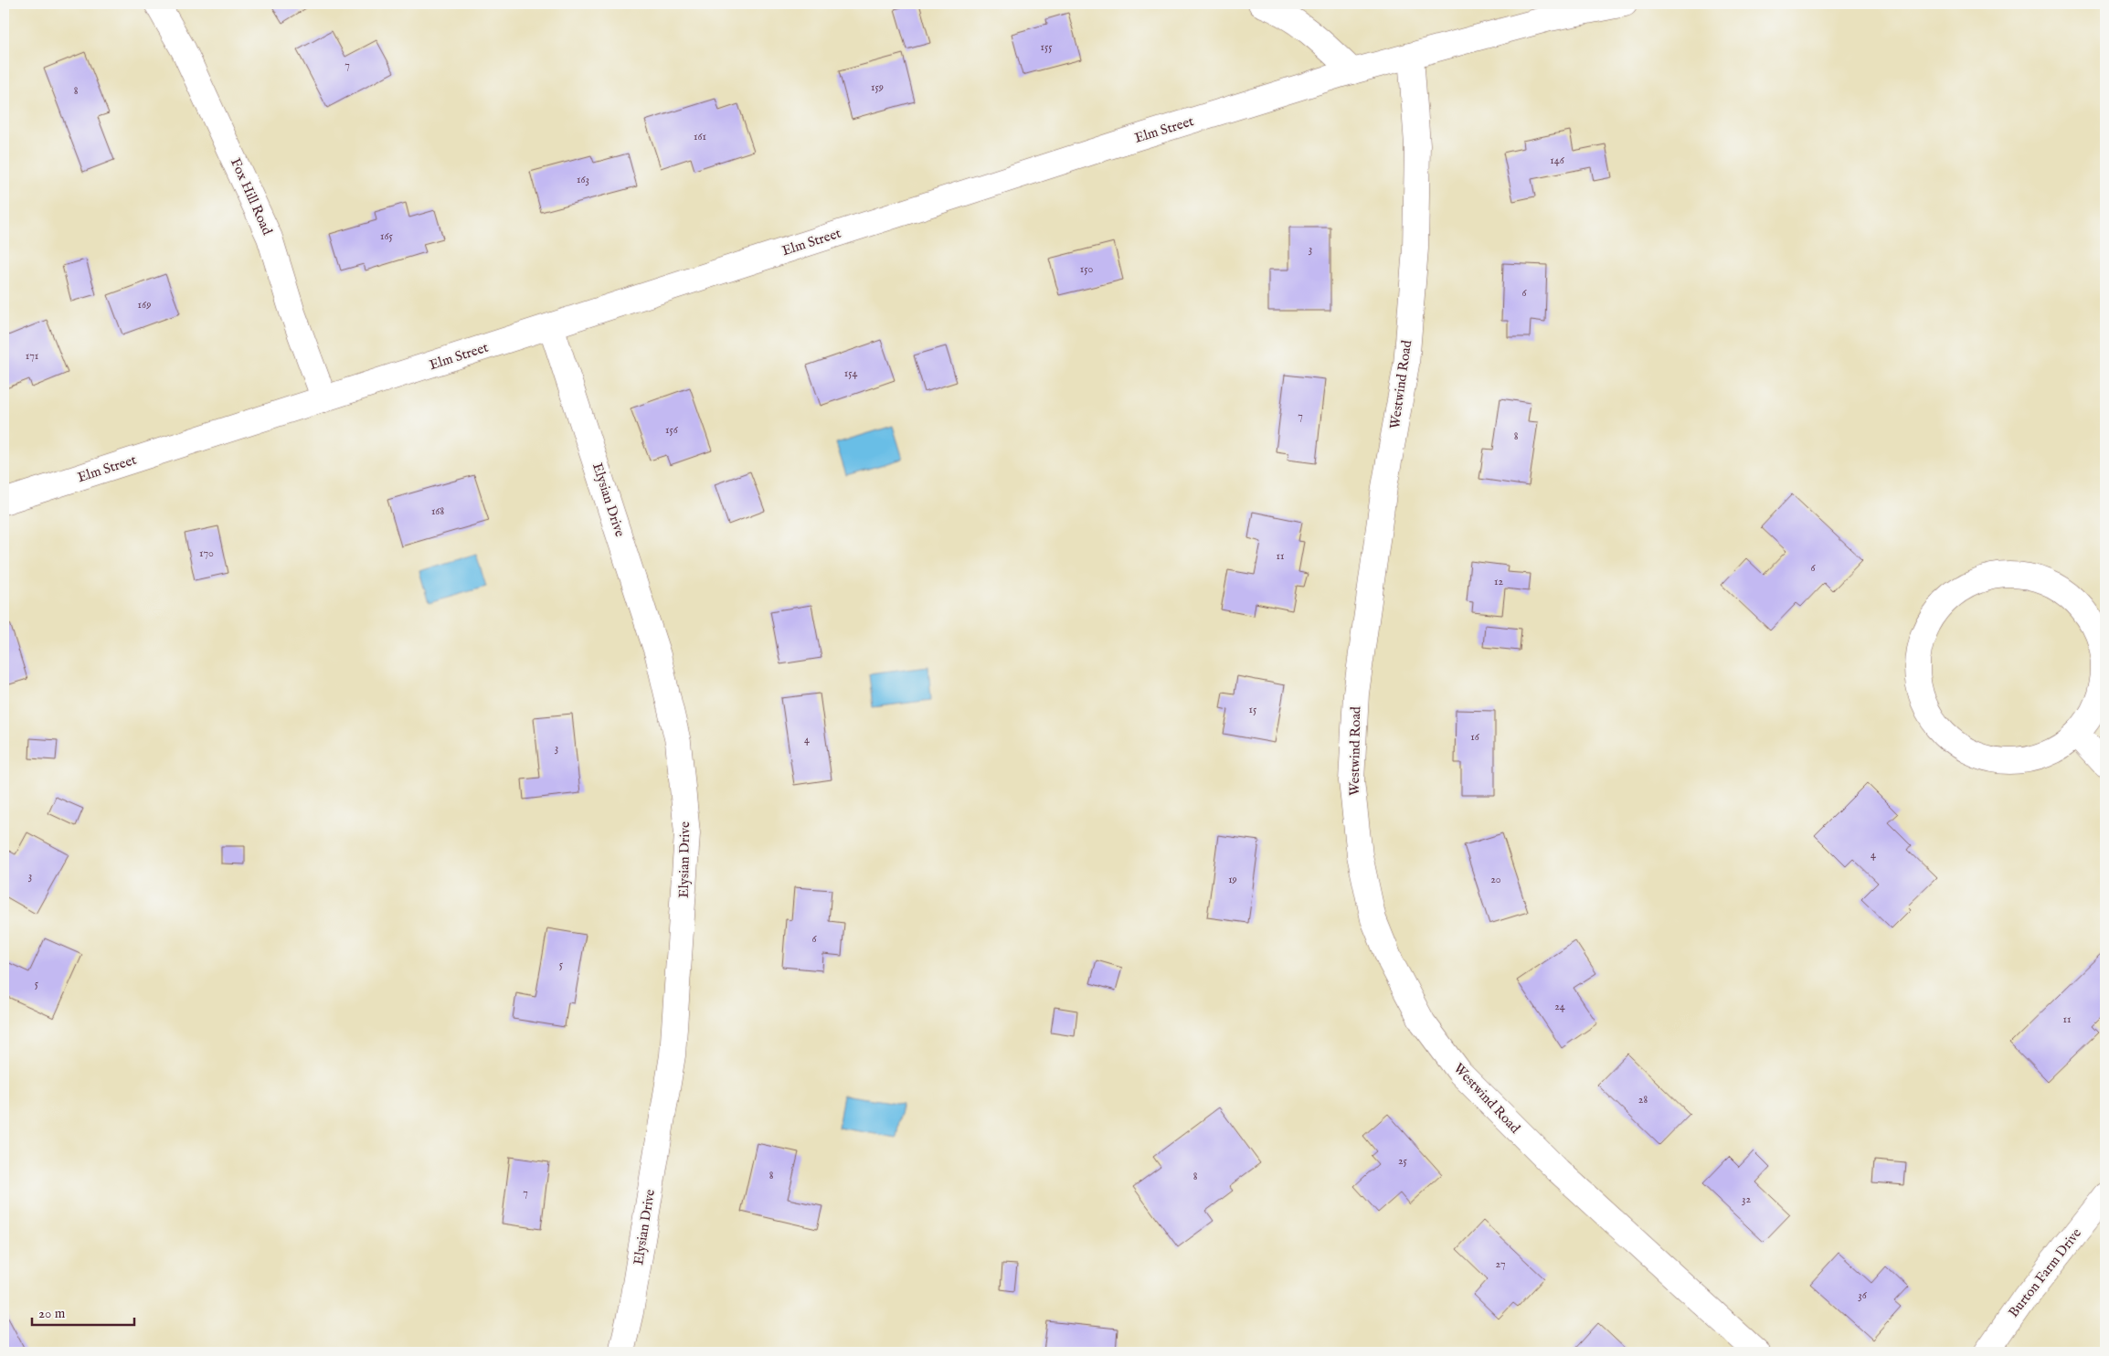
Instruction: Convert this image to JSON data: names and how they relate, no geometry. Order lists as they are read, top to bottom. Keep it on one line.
{"streets":{"street":["Elm Street","Fox Hill Road","Westwind Road","Elysian Drive","Burton Farm Drive"]},"crossings":[["Elm Street","Fox Hill Road"],["Elm Street","Westwind Road"],["Elm Street","Elysian Drive"]],"house_numbers":["155","7","159","8","161","146","163","165","3","150","6","169","171","154","7","156","8","168","170","11","6","12","15","16","4","3","4","3","19","20","6","5","5","24","11","28","25","8","8","7","32","27","36"],"scale_bar":"20 m"}
